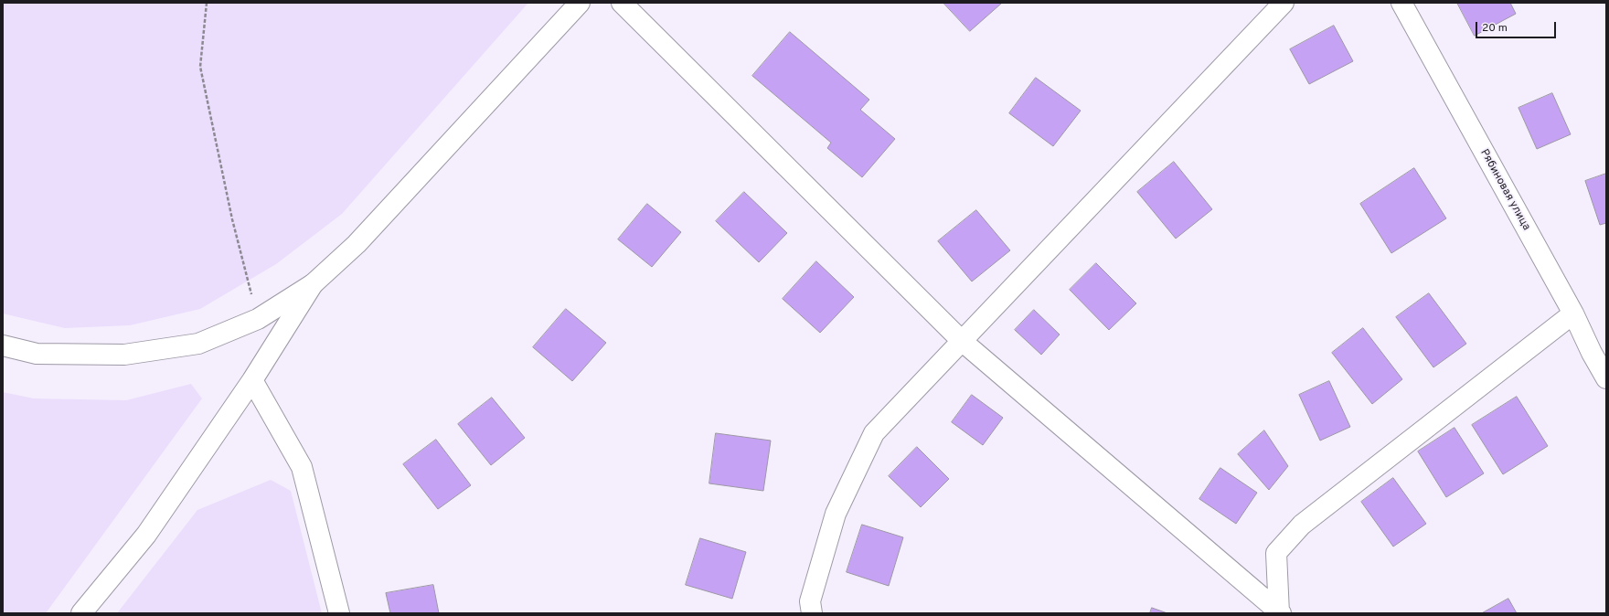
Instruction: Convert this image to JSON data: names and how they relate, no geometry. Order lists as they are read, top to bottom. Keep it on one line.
{"streets":{"street":["Рябиновая улица"]},"scale_bar":"20 m"}
